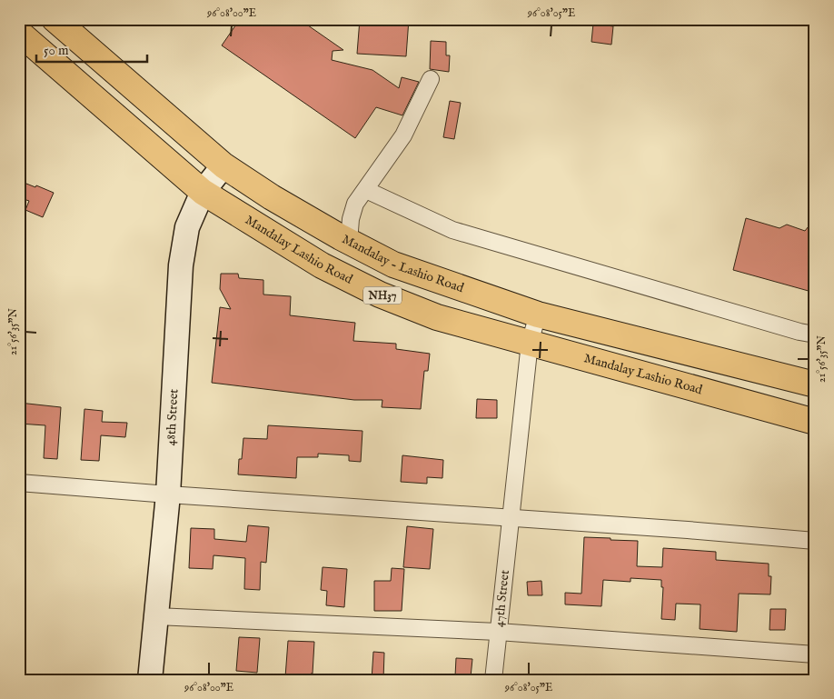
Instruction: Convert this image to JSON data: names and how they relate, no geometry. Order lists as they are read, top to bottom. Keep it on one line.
{"streets":{"highway":["Mandalay Lashio Road","Mandalay - Lashio Road","NH37"],"main road":["48th Street"],"street":["47th Street"]},"crossings":[["Mandalay Lashio Road","48th Street"],["Mandalay Lashio Road","47th Street"],["Mandalay - Lashio Road","48th Street"],["Mandalay - Lashio Road","47th Street"]],"scale_bar":"50 m","coordinates":["96°08'00\"E","96°08'05\"E","21°56'35\"N"]}
